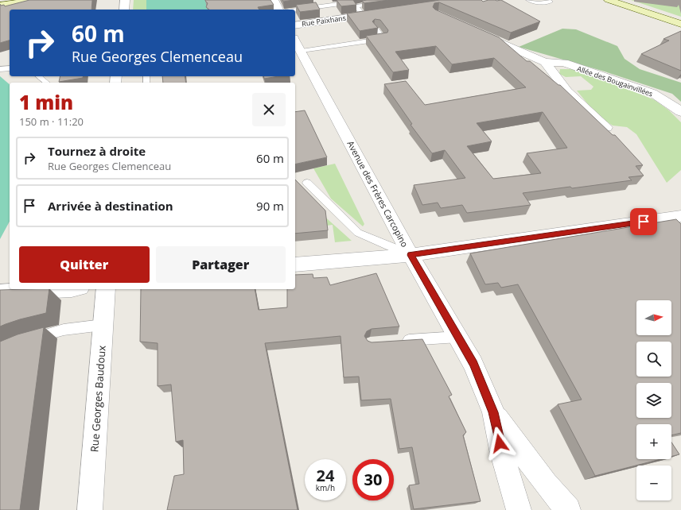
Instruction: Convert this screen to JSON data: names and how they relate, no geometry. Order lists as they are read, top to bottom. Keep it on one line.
{"streets":{"street":["Rue Paixhans","Allée des Bougainvillées","Avenue des Frères Carcopino","Rue Georges Baudoux"]},"north":"right","page":{"turn":["60 m","Rue Georges Clemenceau"],"heading":["1 min","150 m · 11:20"],"list":[{"name":"Tournez à droite","note":"Rue Georges Clemenceau","value":"60 m"},{"name":"Arrivée à destination","value":"90 m"}],"buttons":["Quitter","Partager"],"map_buttons":["+","−"],"speed":"24 km/h","limit":"30"}}
